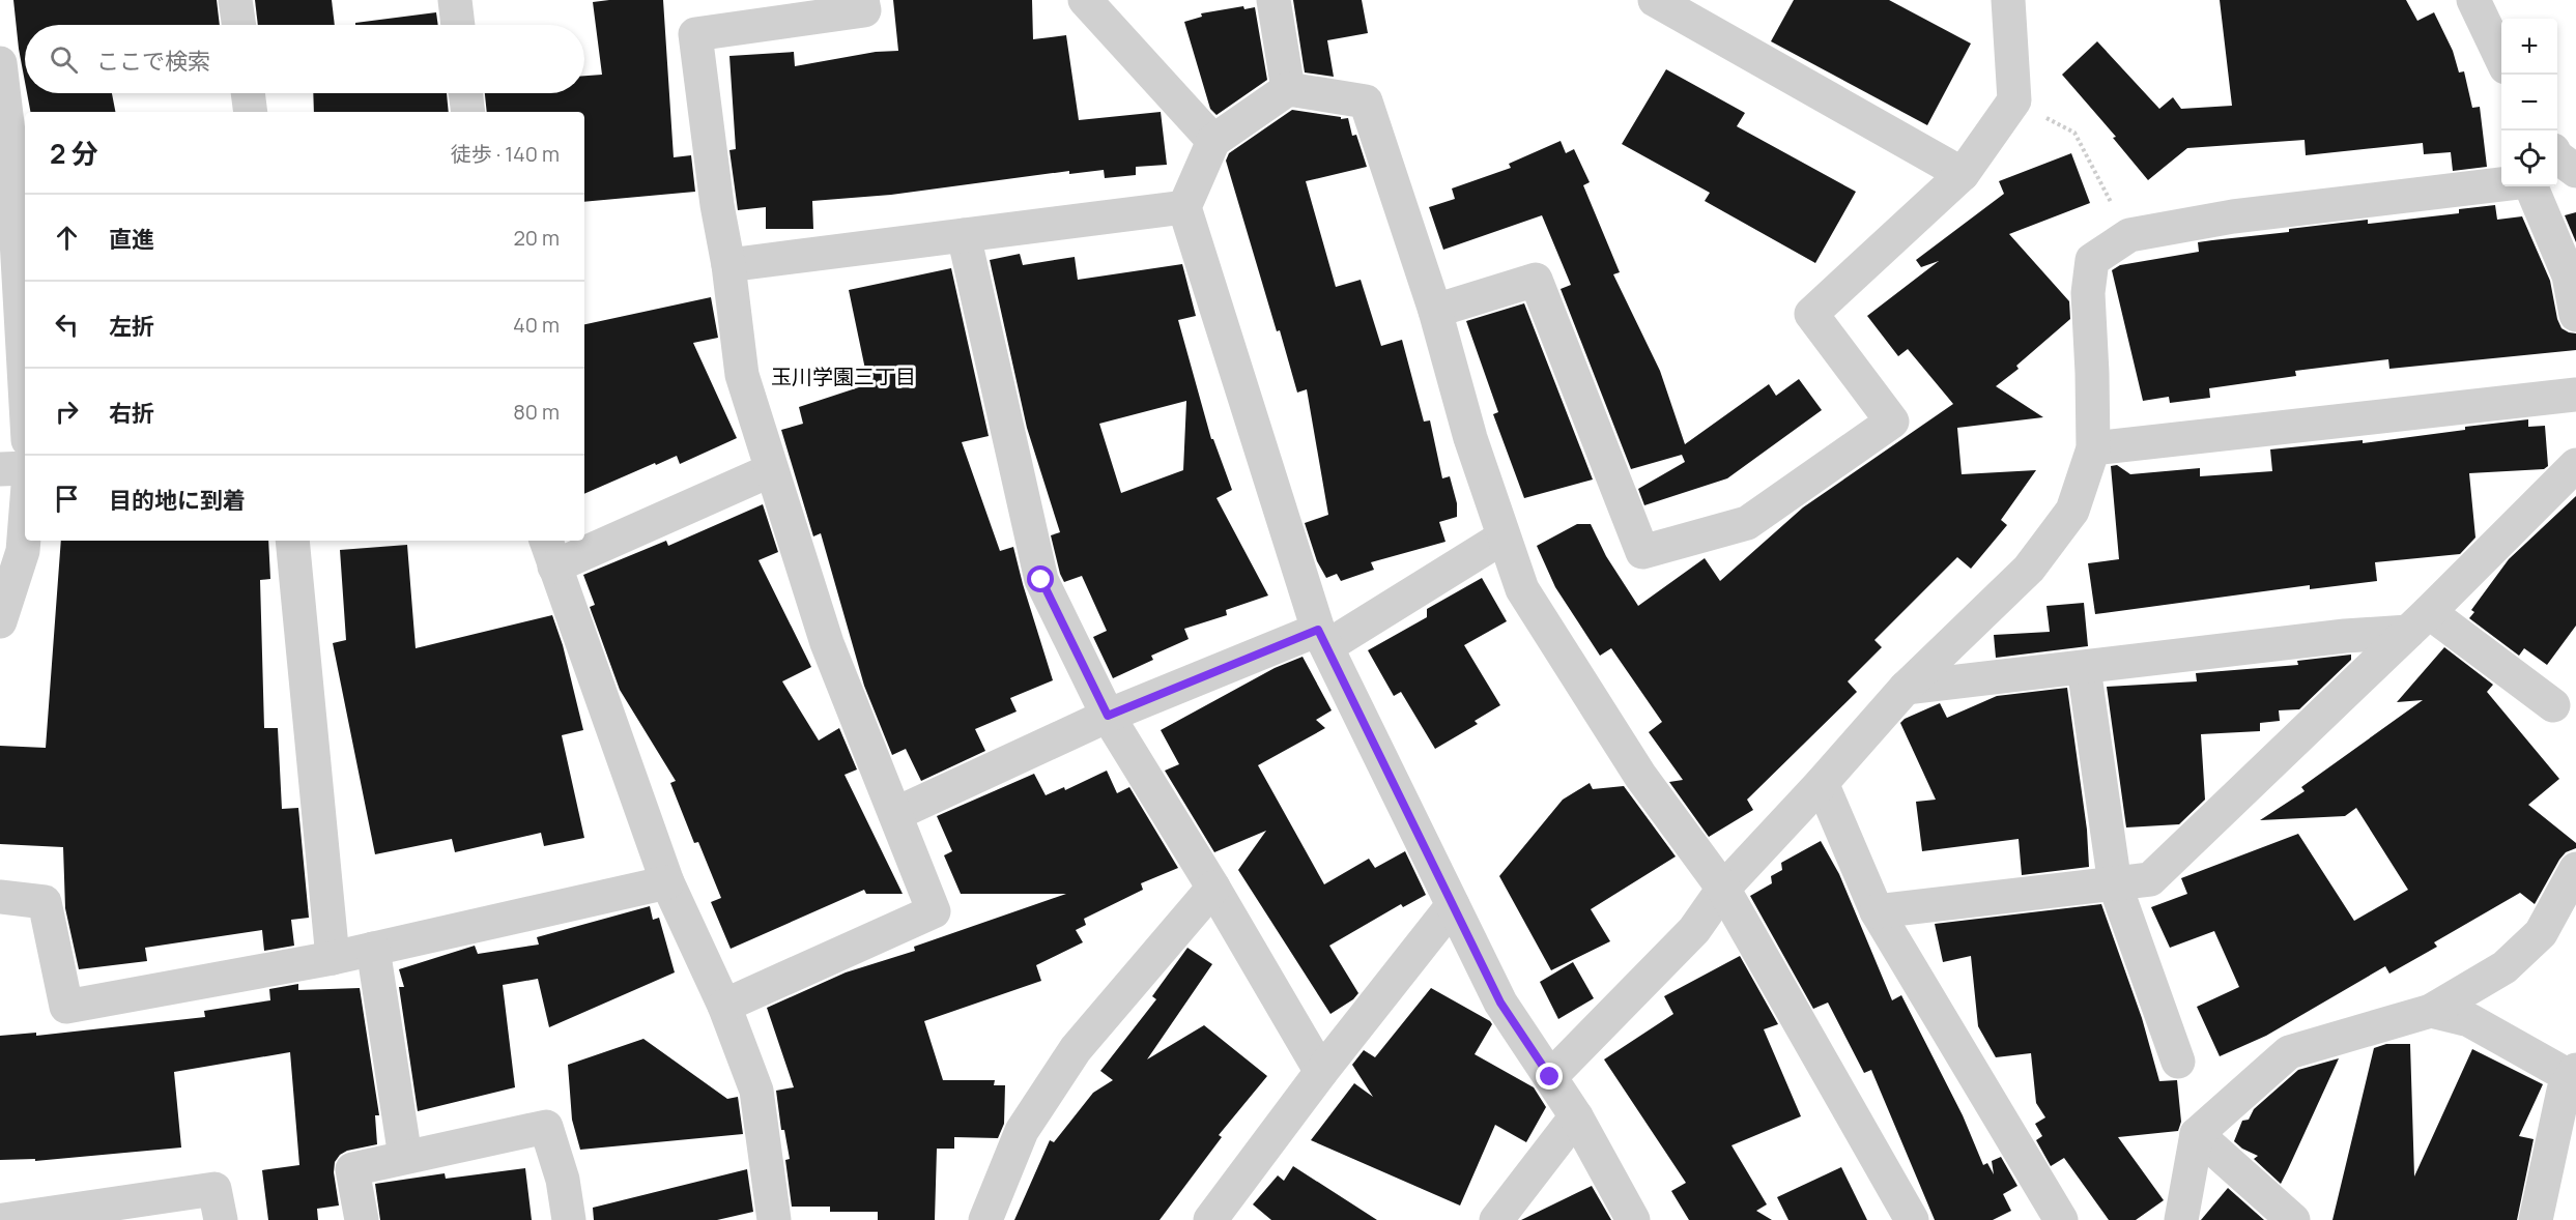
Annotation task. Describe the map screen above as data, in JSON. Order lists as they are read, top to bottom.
{
  "districts": ["玉川学園三丁目"],
  "page": {
    "map_buttons": ["+", "−"],
    "search": "ここで検索",
    "heading": ["2 分", "徒歩 · 140 m"],
    "list": [
      ["直進", "20 m"],
      ["左折", "40 m"],
      ["右折", "80 m"],
      "目的地に到着"
    ]
  }
}
